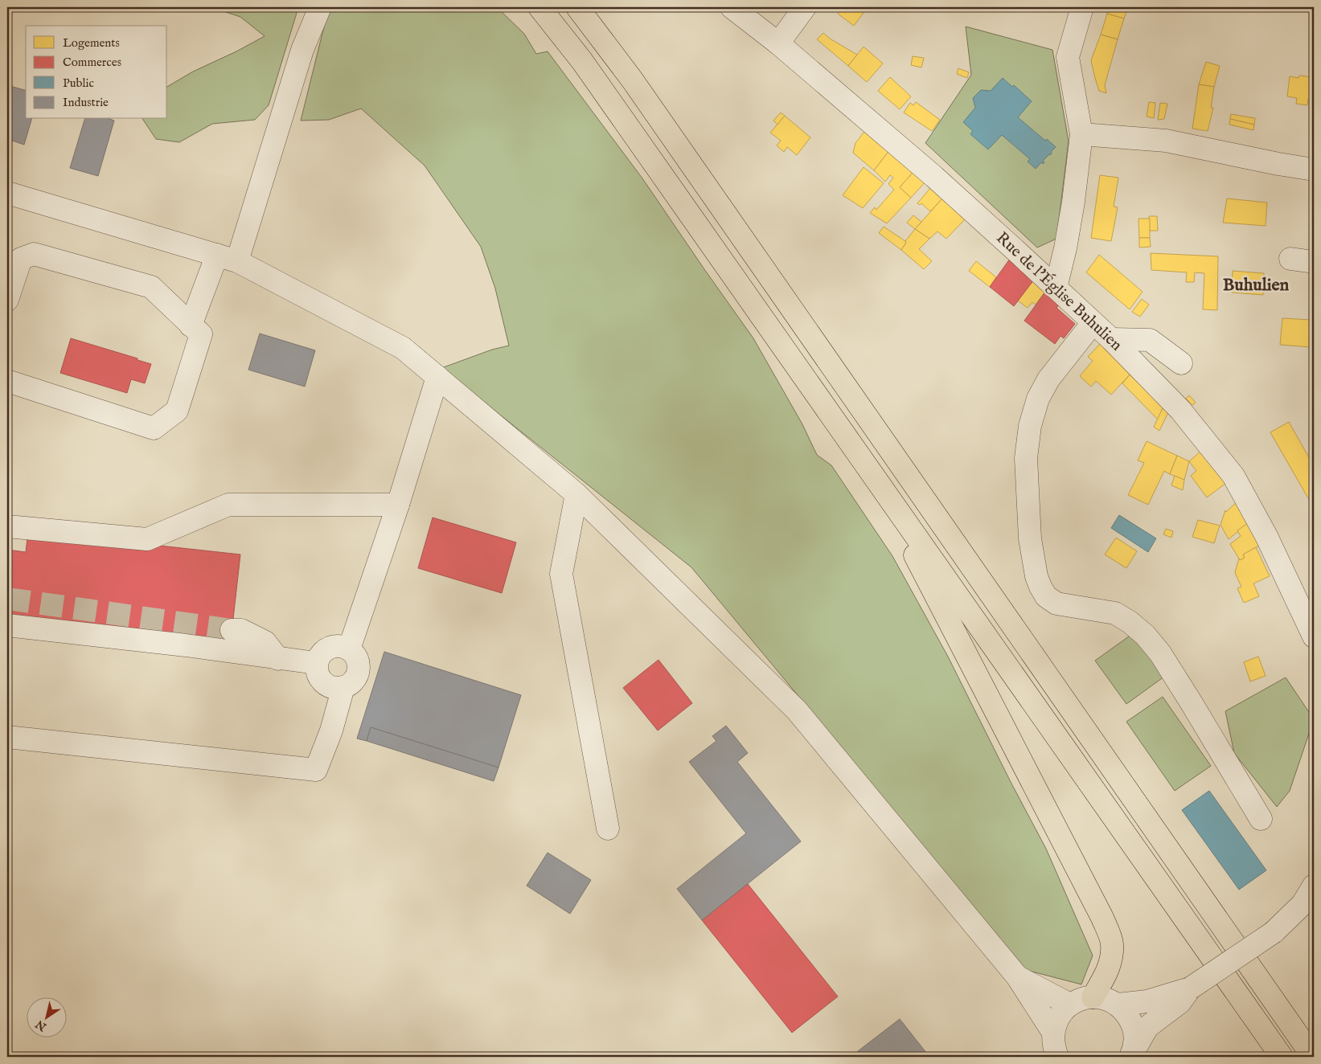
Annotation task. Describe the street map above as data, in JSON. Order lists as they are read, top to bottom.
{
  "streets": {
    "street": ["Rue de l'Église Buhulien"]
  },
  "districts": ["Buhulien"],
  "legend": [
    "Logements",
    "Commerces",
    "Public",
    "Industrie"
  ],
  "north": "bottom left"
}
